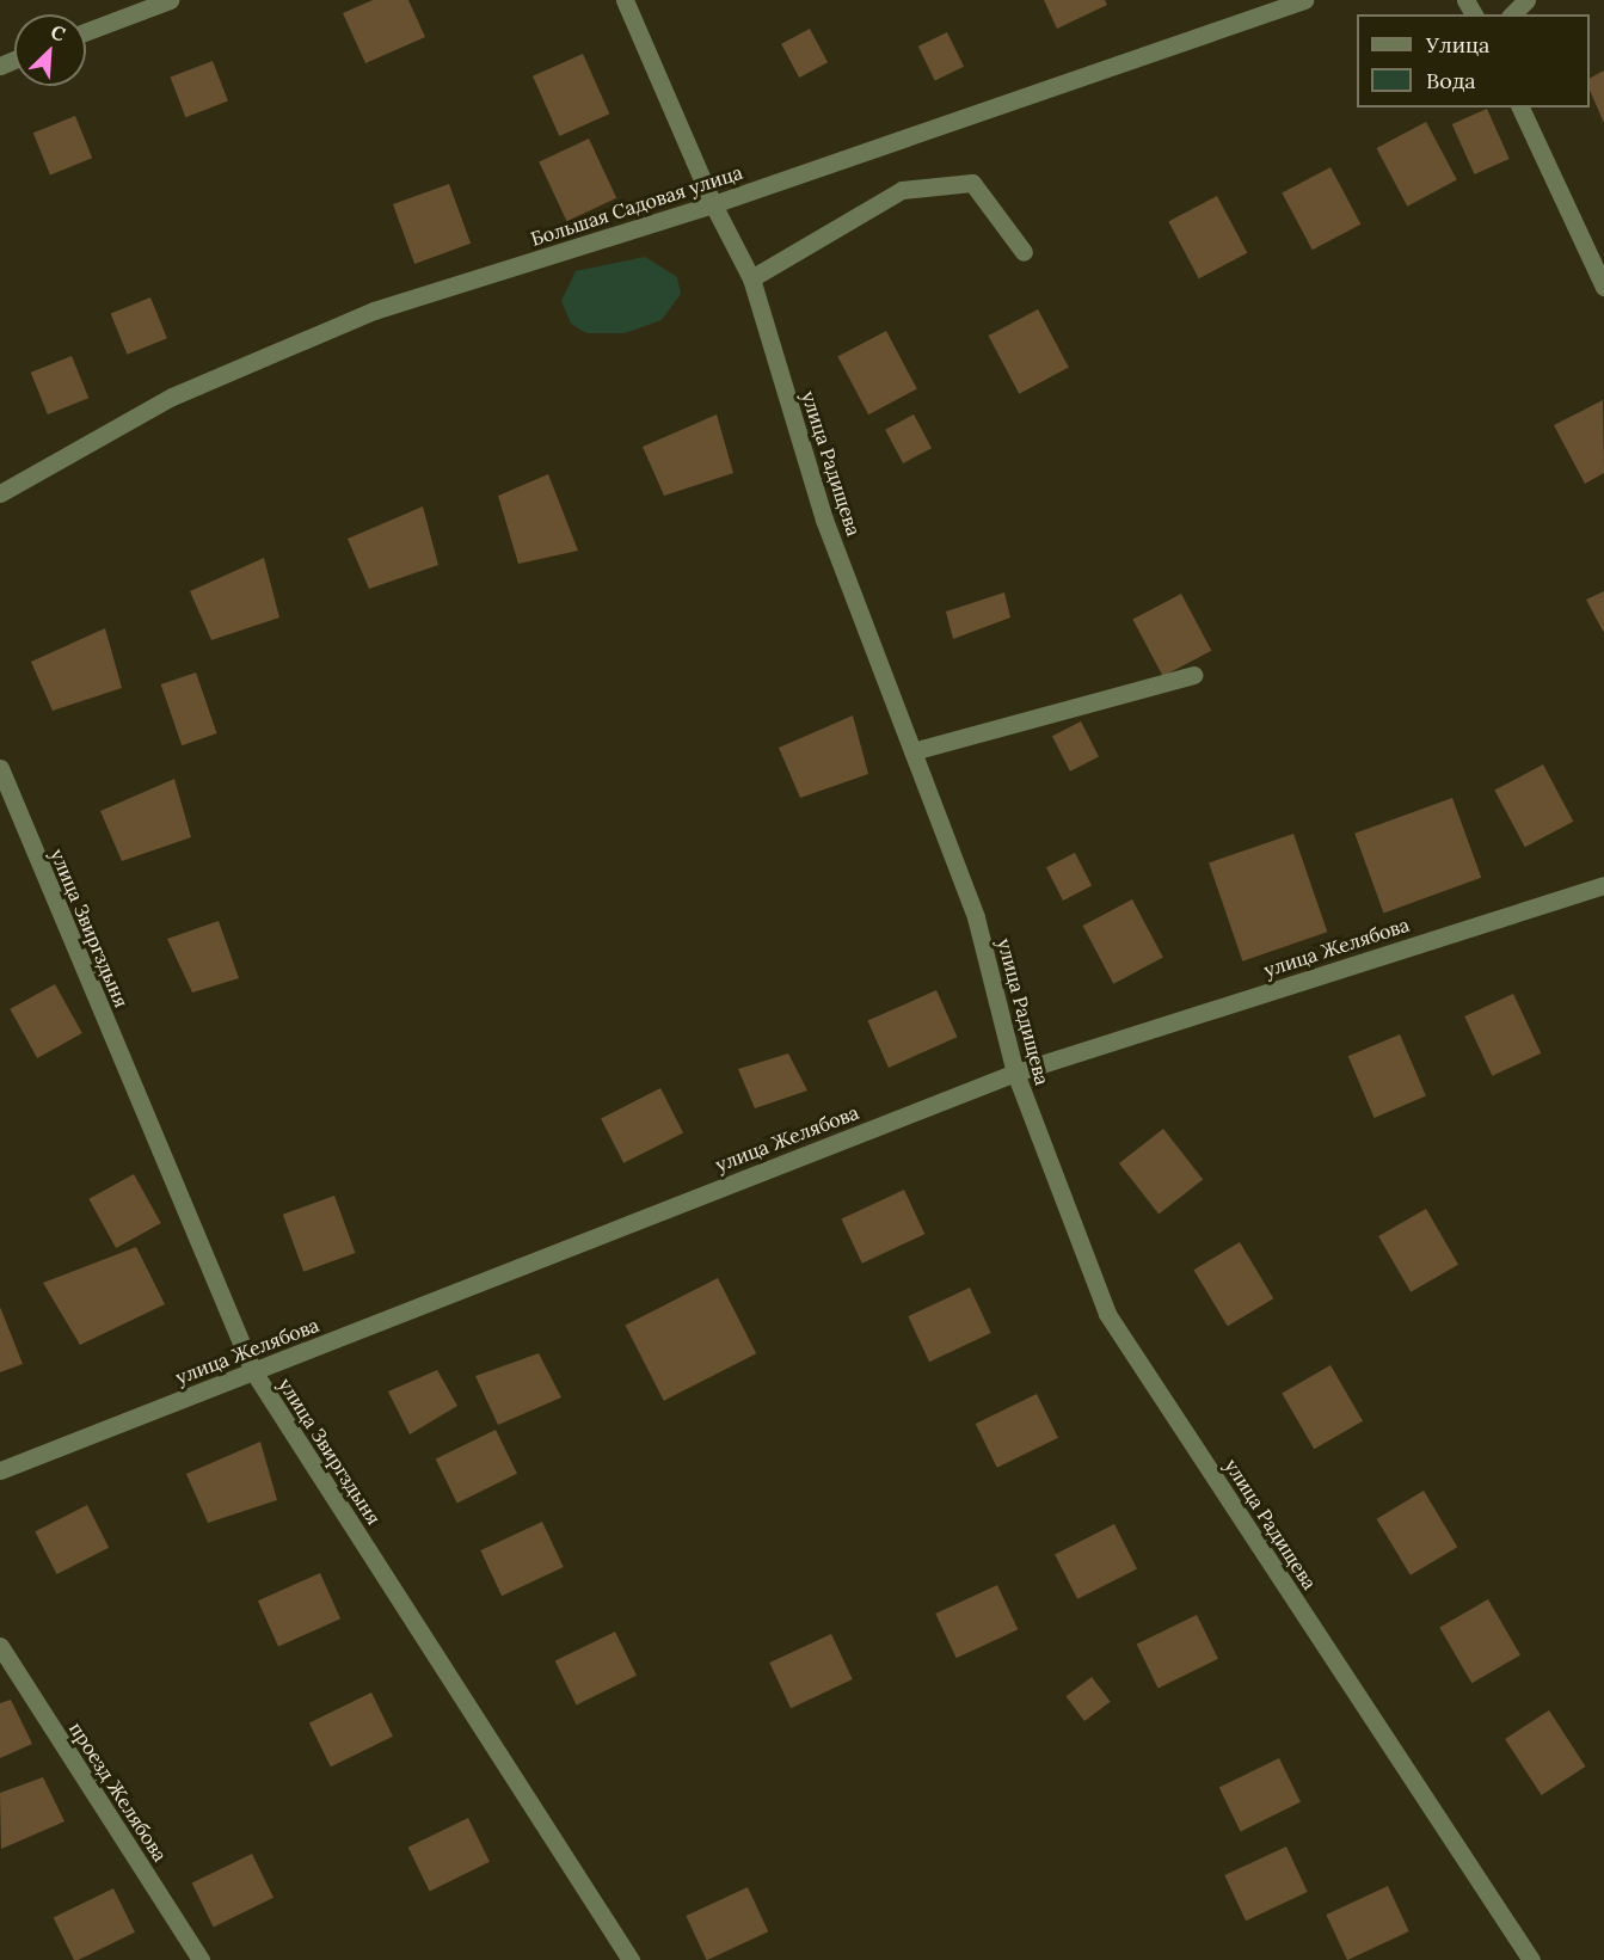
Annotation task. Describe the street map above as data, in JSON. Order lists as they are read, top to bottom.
{
  "streets": {
    "street": [
      "Большая Садовая улица",
      "улица Радищева",
      "улица Звиргздыня",
      "улица Желябова",
      "проезд Желябова"
    ]
  },
  "crossings": [
    ["Большая Садовая улица", "улица Радищева"],
    ["улица Радищева", "улица Желябова"],
    ["улица Звиргздыня", "улица Желябова"]
  ],
  "legend": ["Улица", "Вода"],
  "north": "top right"
}
